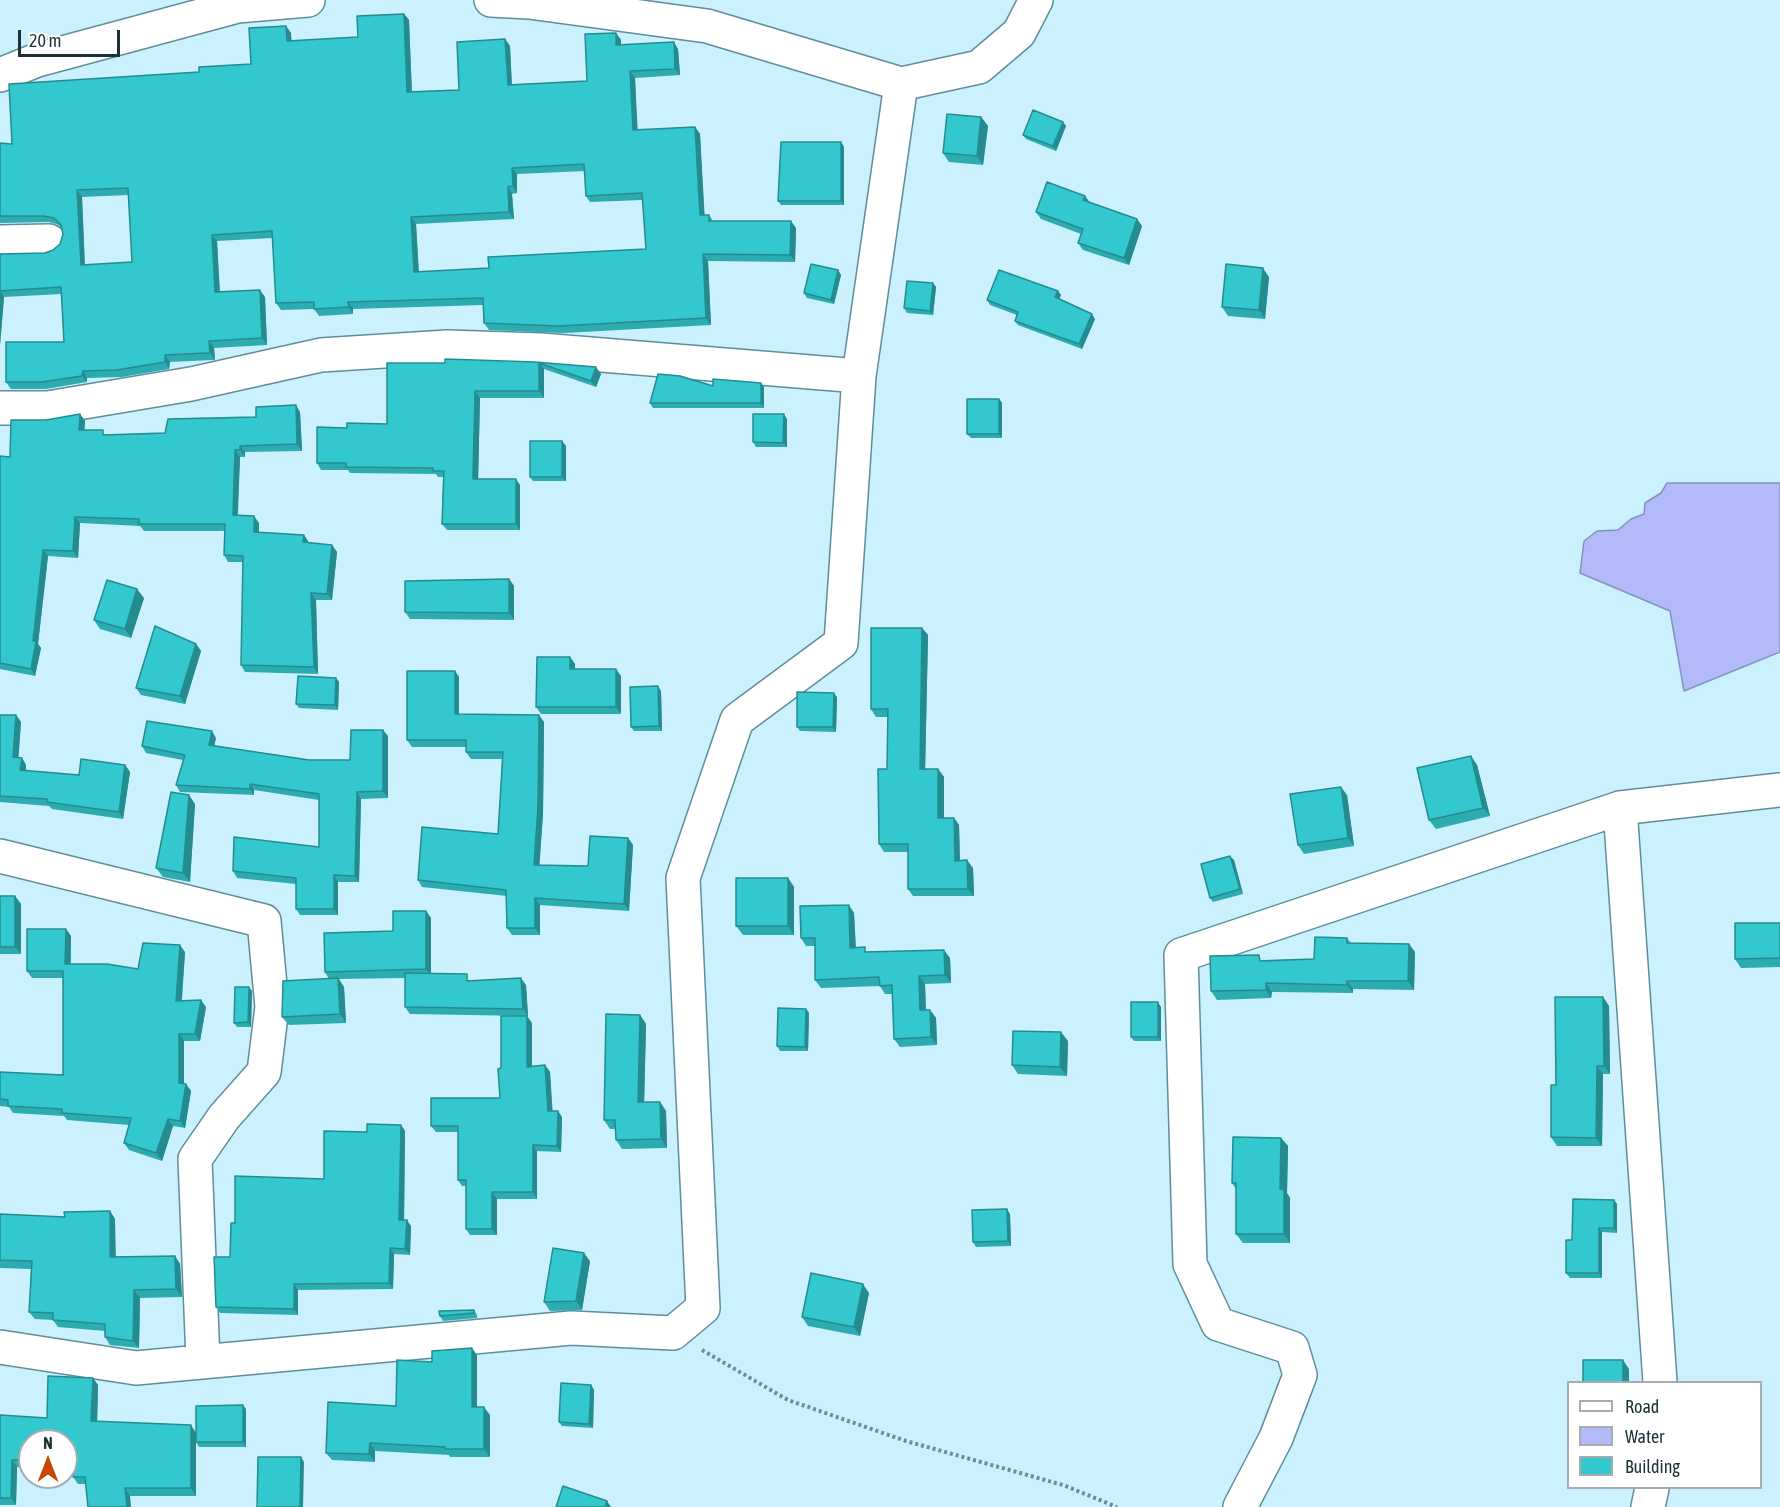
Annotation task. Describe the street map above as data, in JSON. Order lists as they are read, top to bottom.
{
  "legend": ["Road", "Water", "Building"],
  "scale_bar": "20 m",
  "north": "top"
}
